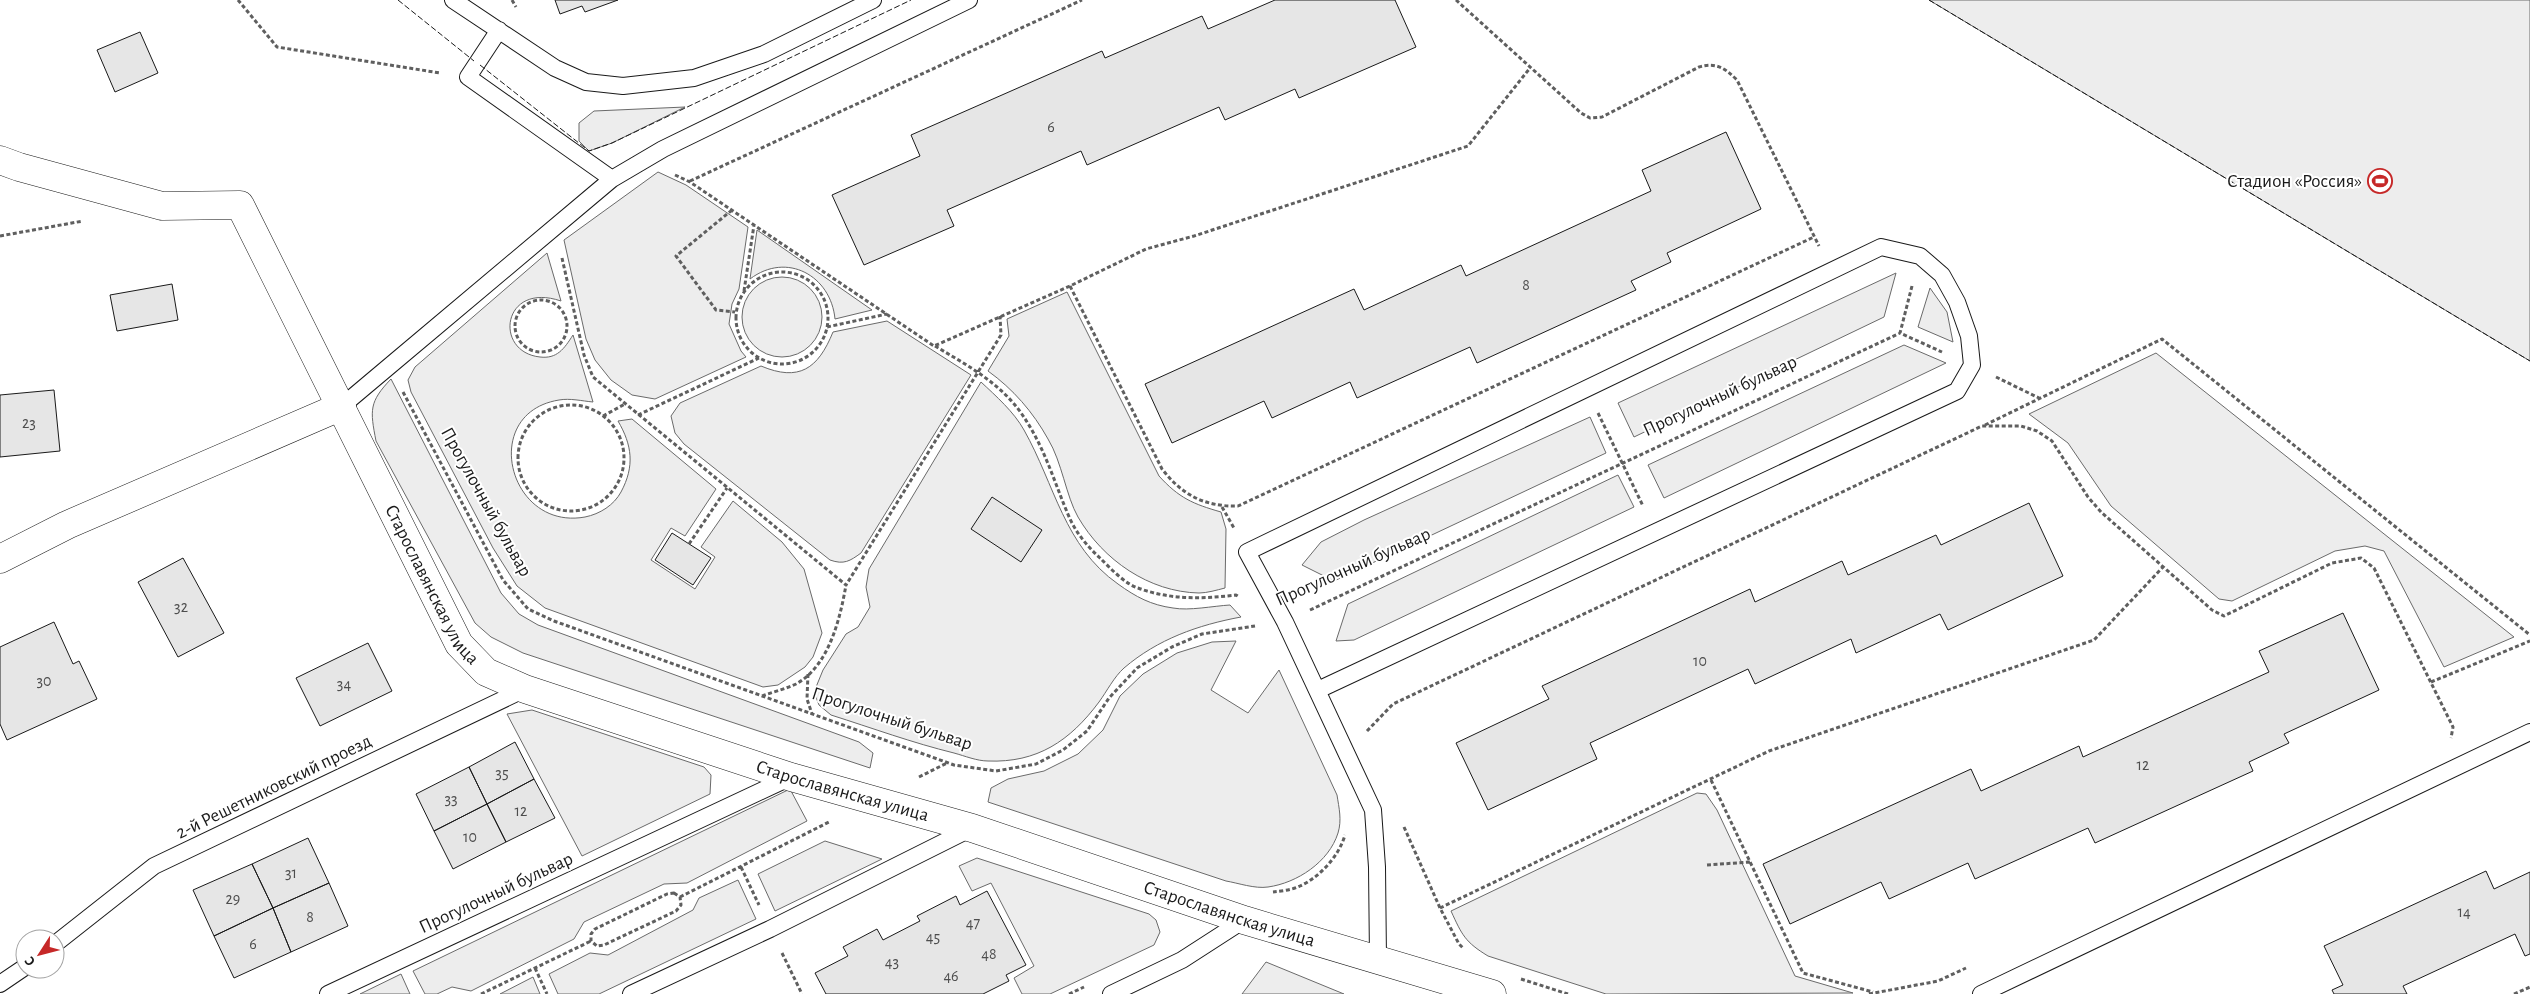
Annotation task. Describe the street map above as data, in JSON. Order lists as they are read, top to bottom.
{
  "streets": {
    "street": ["Старославянская улица"],
    "lane": ["Прогулочный бульвар", "2-й Решетниковский проезд"]
  },
  "crossings": [
    ["Прогулочный бульвар", "Старославянская улица"],
    ["Старославянская улица", "2-й Решетниковский проезд"]
  ],
  "places": {
    "sports": ["Стадион «Россия»"]
  },
  "house_numbers": [
    "6",
    "8",
    "23",
    "32",
    "10",
    "30",
    "34",
    "12",
    "35",
    "33",
    "12",
    "10",
    "31",
    "29",
    "14",
    "8",
    "47",
    "45",
    "6",
    "48",
    "43",
    "46"
  ],
  "north": "bottom left"
}
